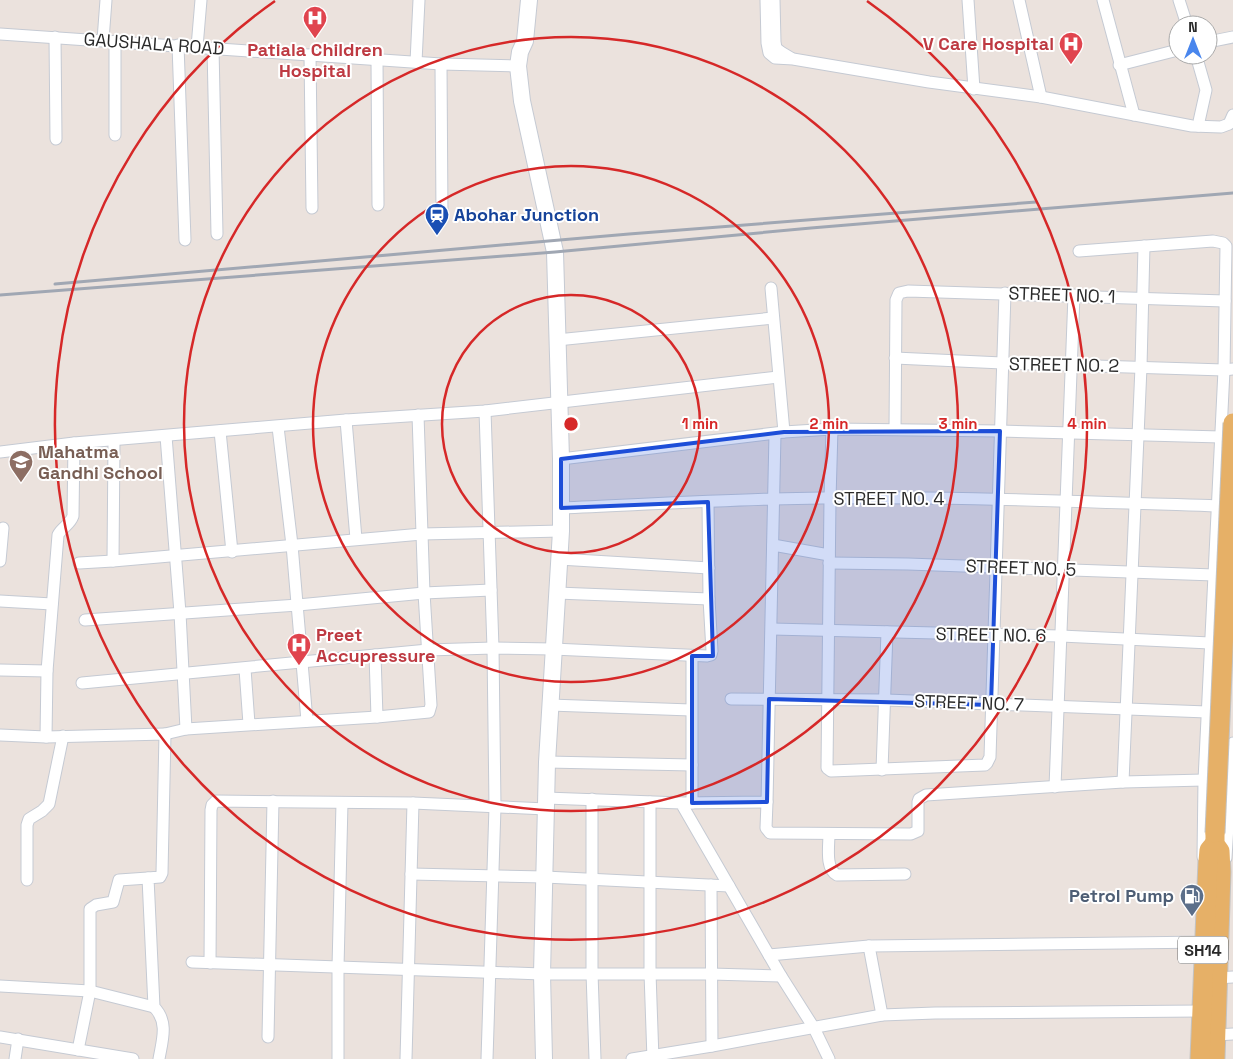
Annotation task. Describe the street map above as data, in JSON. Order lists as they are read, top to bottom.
{
  "streets": {
    "main road": ["SH14"],
    "street": [
      "GAUSHALA ROAD",
      "STREET NO. 1",
      "STREET NO. 2",
      "STREET NO. 4",
      "STREET NO. 5",
      "STREET NO. 6",
      "STREET NO. 7"
    ]
  },
  "crossings": [
    ["STREET NO. 1", "STREET NO. 2"]
  ],
  "places": {
    "hospital": ["Patiala Children Hospital", "V Care Hospital", "Preet Accupressure"],
    "station": ["Abohar Junction"],
    "school or university": ["Mahatma Gandhi School"],
    "fuel station": ["Petrol Pump"]
  },
  "north": "top",
  "rings": [
    "1 min",
    "2 min",
    "3 min",
    "4 min"
  ]
}
